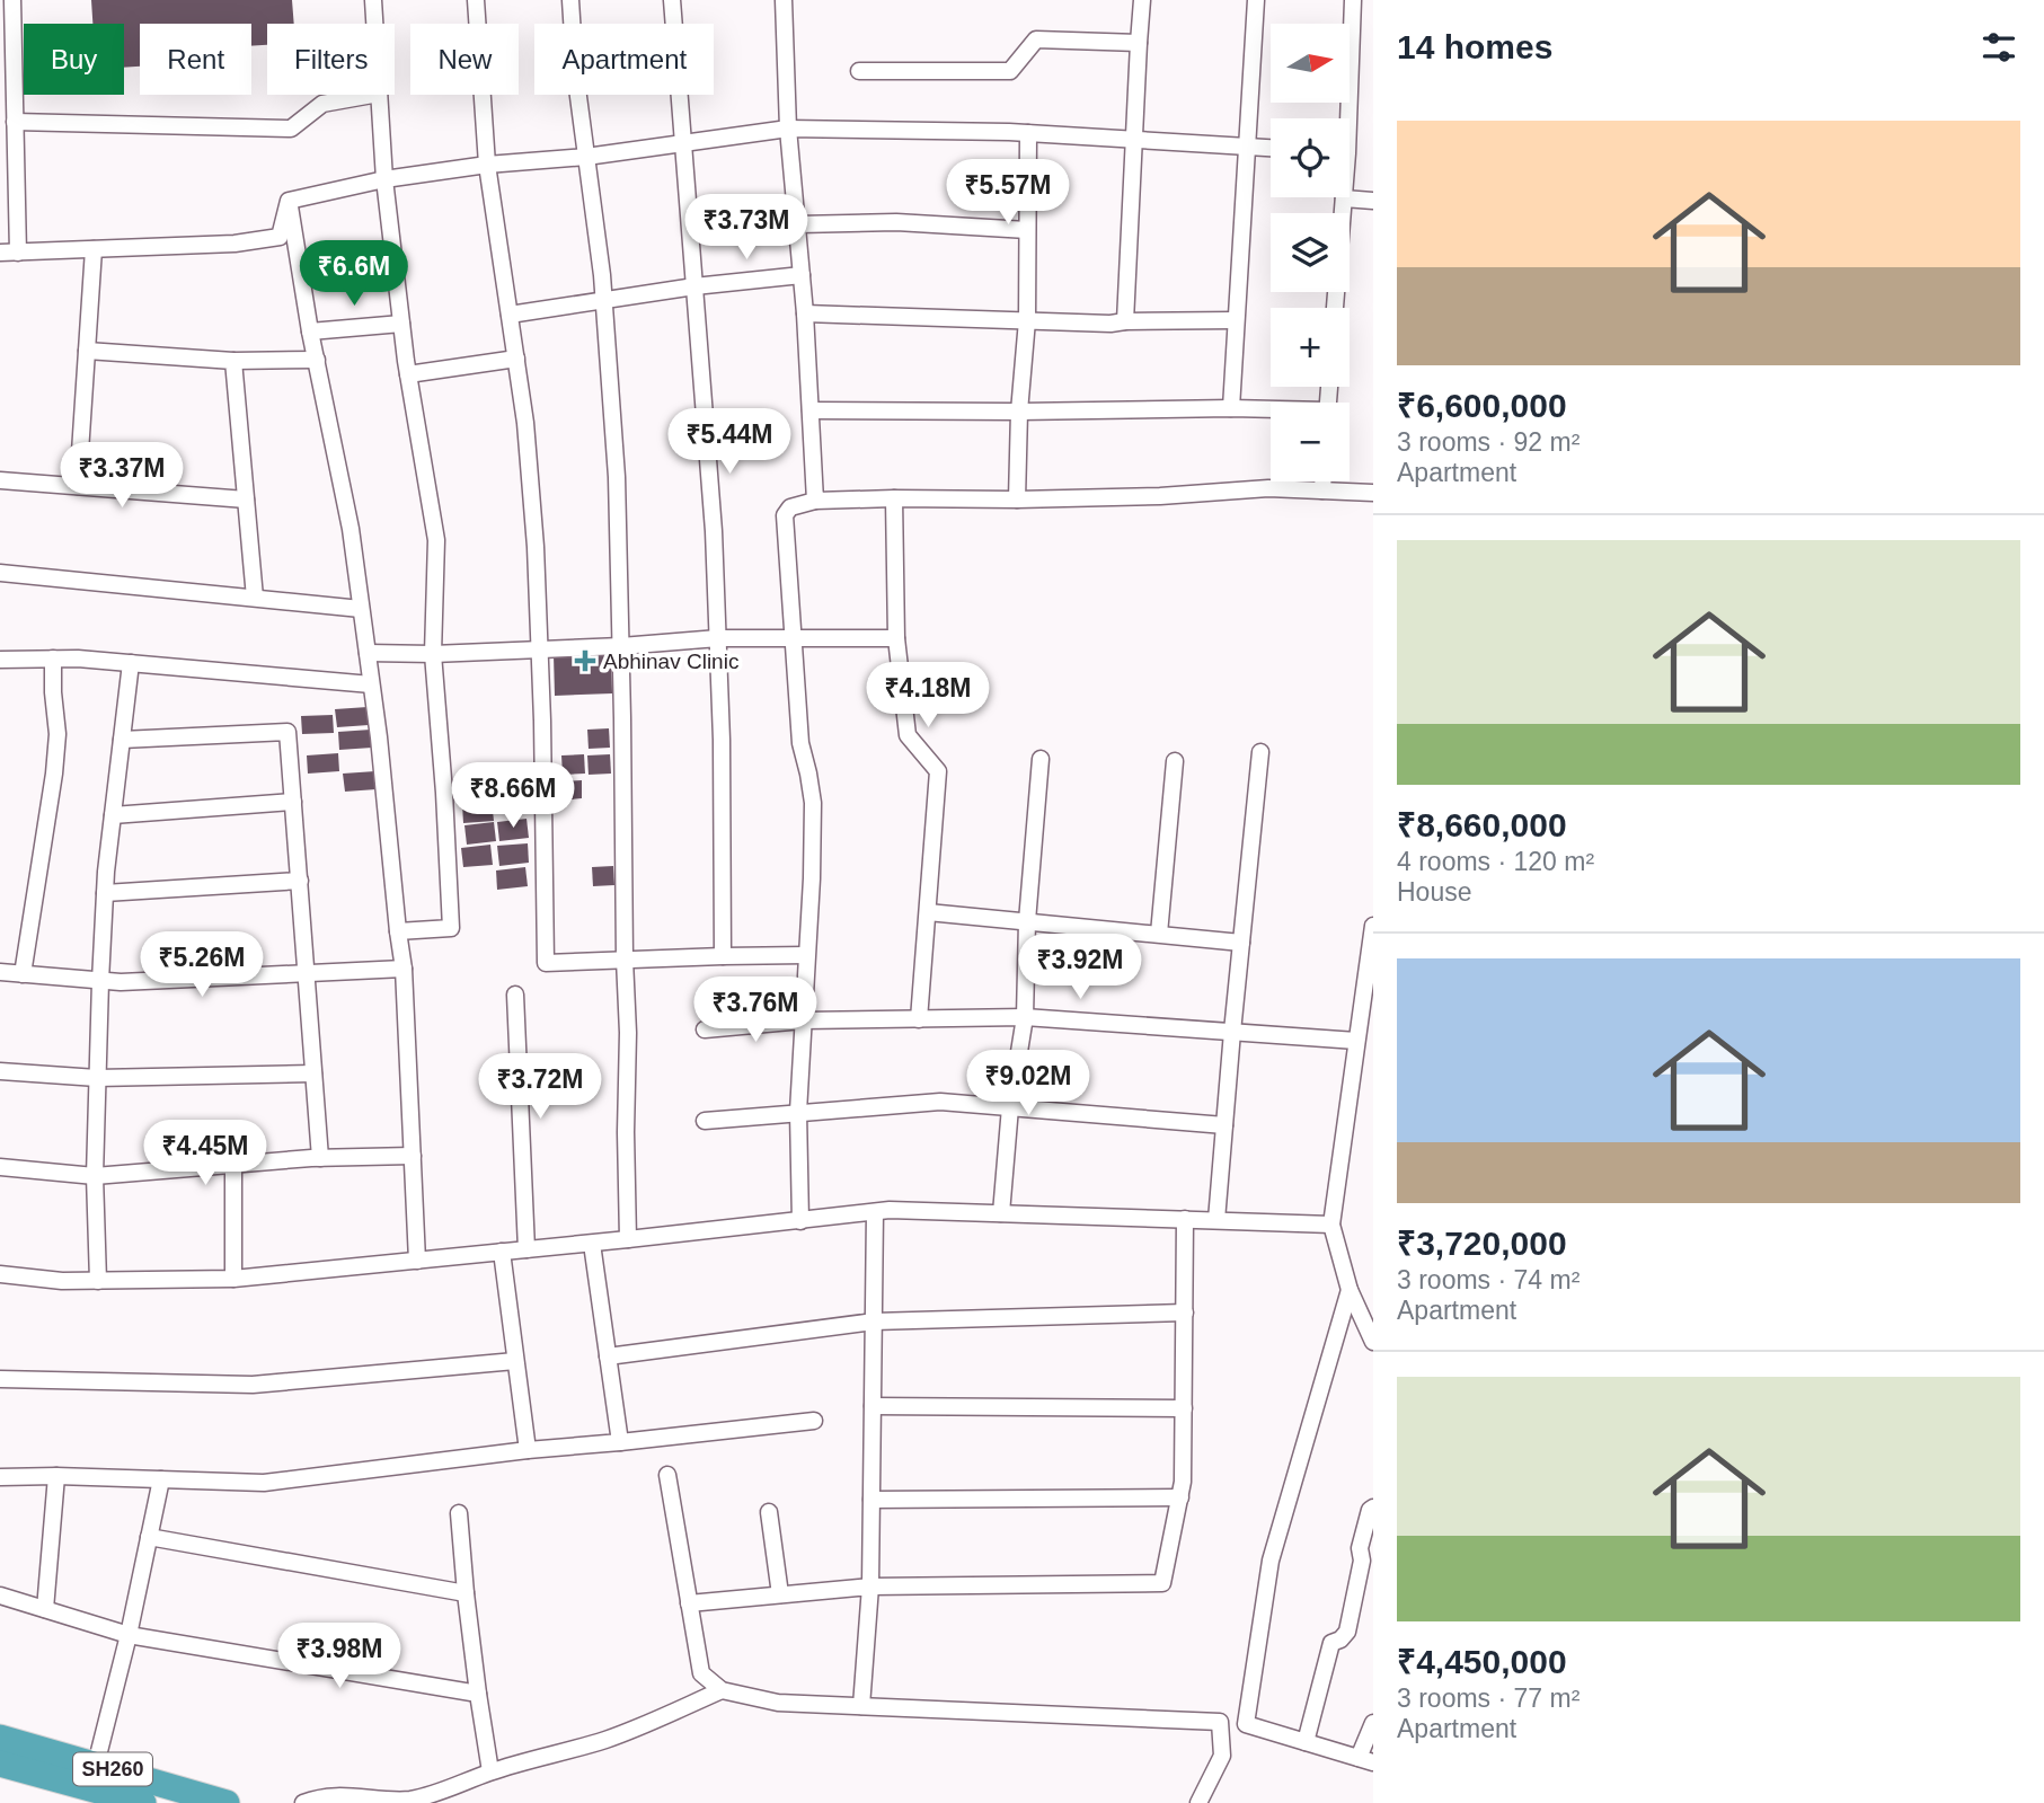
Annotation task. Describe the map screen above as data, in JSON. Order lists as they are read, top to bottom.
{
  "streets": {
    "highway": ["SH260"]
  },
  "places": {
    "health": ["Abhinav Clinic"]
  },
  "north": "right",
  "page": {
    "heading": "14 homes",
    "map_buttons": ["+", "−"],
    "chip": [
      "Buy",
      "Rent",
      "Filters",
      "New",
      "Apartment"
    ],
    "list": [
      {
        "name": "₹6,600,000",
        "note": "3 rooms · 92 m² · Apartment"
      },
      {
        "name": "₹8,660,000",
        "note": "4 rooms · 120 m² · House"
      },
      {
        "name": "₹3,720,000",
        "note": "3 rooms · 74 m² · Apartment"
      },
      {
        "name": "₹4,450,000",
        "note": "3 rooms · 77 m² · Apartment"
      }
    ],
    "price": [
      "₹5.57M",
      "₹3.73M",
      "₹6.6M",
      "₹5.44M",
      "₹3.37M",
      "₹4.18M",
      "₹8.66M",
      "₹5.26M",
      "₹3.92M",
      "₹3.76M",
      "₹9.02M",
      "₹3.72M",
      "₹4.45M",
      "₹3.98M"
    ]
  }
}
